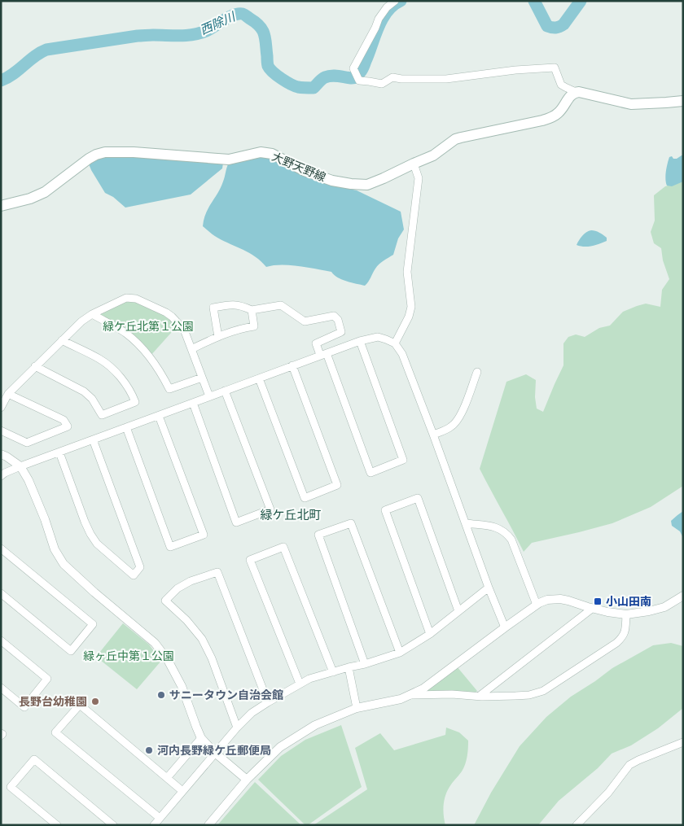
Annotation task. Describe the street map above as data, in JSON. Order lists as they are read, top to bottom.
{
  "streets": {
    "main road": ["大野天野線"]
  },
  "districts": ["緑ケ丘北町"],
  "water": ["西除川"],
  "parks": ["緑ケ丘北第１公園", "緑ヶ丘中第１公園"],
  "places": {
    "transit": ["小山田南"],
    "other": ["サニータウン自治会館", "長野台幼稚園", "河内長野緑ケ丘郵便局"]
  }
}
